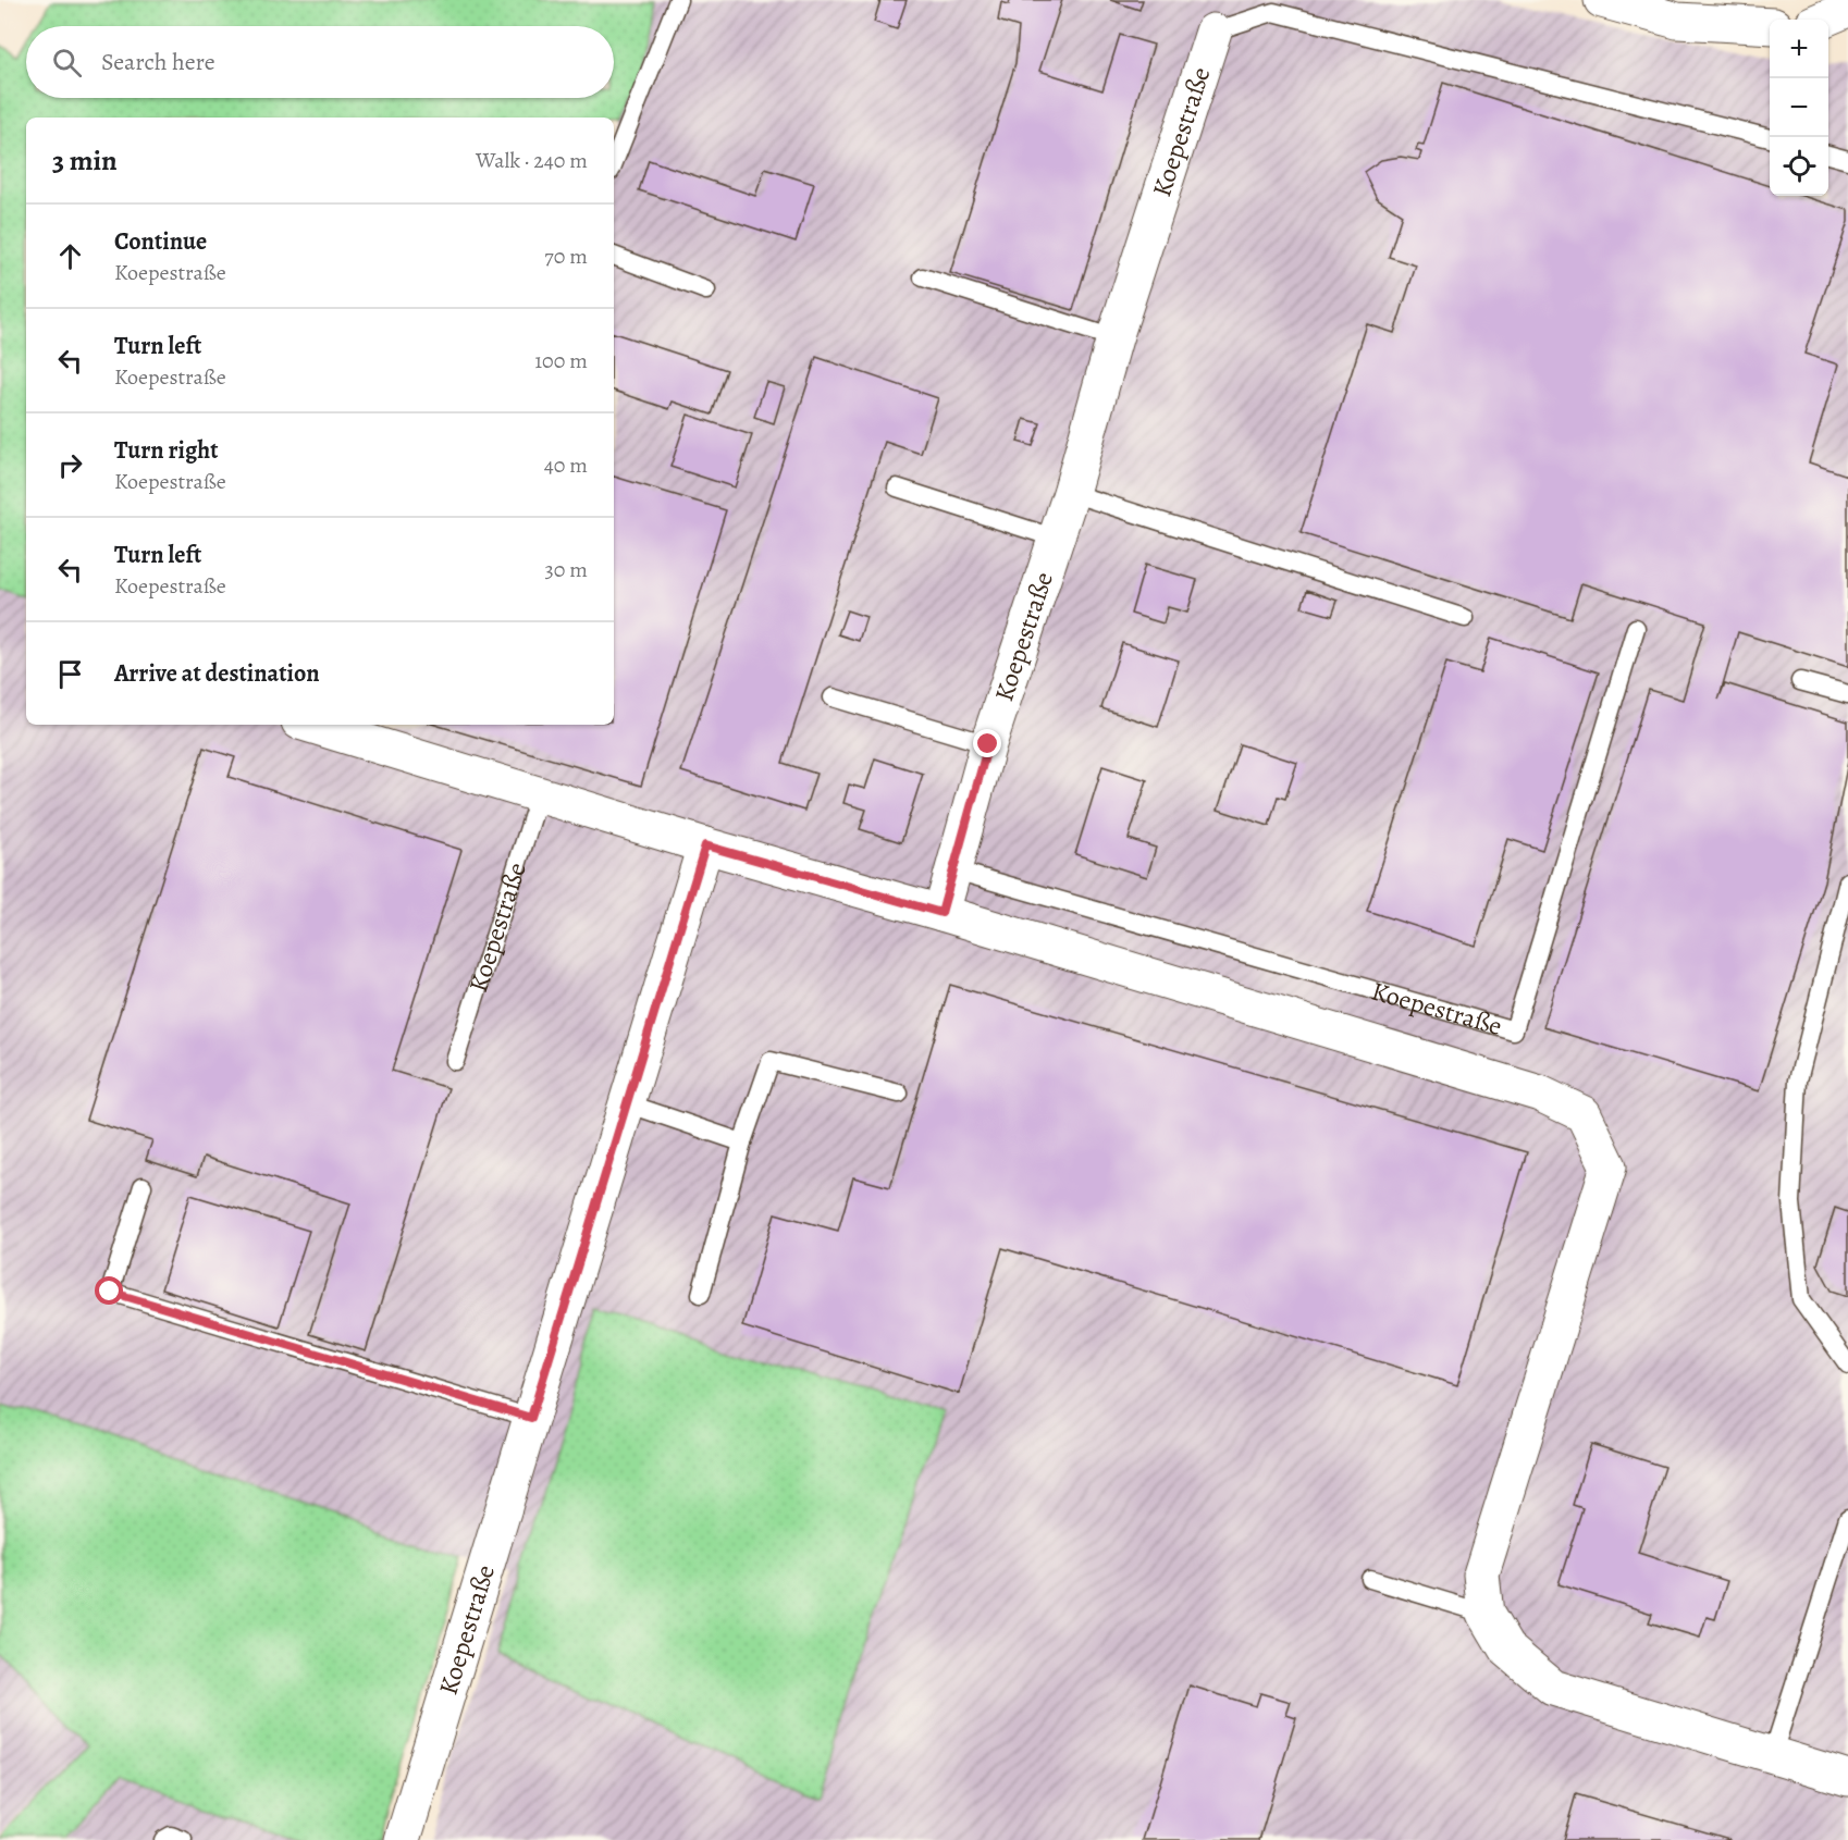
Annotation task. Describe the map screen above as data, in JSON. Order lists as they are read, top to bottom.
{
  "streets": {
    "street": ["Koepestraße"]
  },
  "page": {
    "map_buttons": ["+", "−"],
    "search": "Search here",
    "heading": ["3 min", "Walk · 240 m"],
    "list": [
      ["Continue", "Koepestraße", "70 m"],
      ["Turn left", "Koepestraße", "100 m"],
      ["Turn right", "Koepestraße", "40 m"],
      ["Turn left", "Koepestraße", "30 m"],
      "Arrive at destination"
    ]
  }
}
